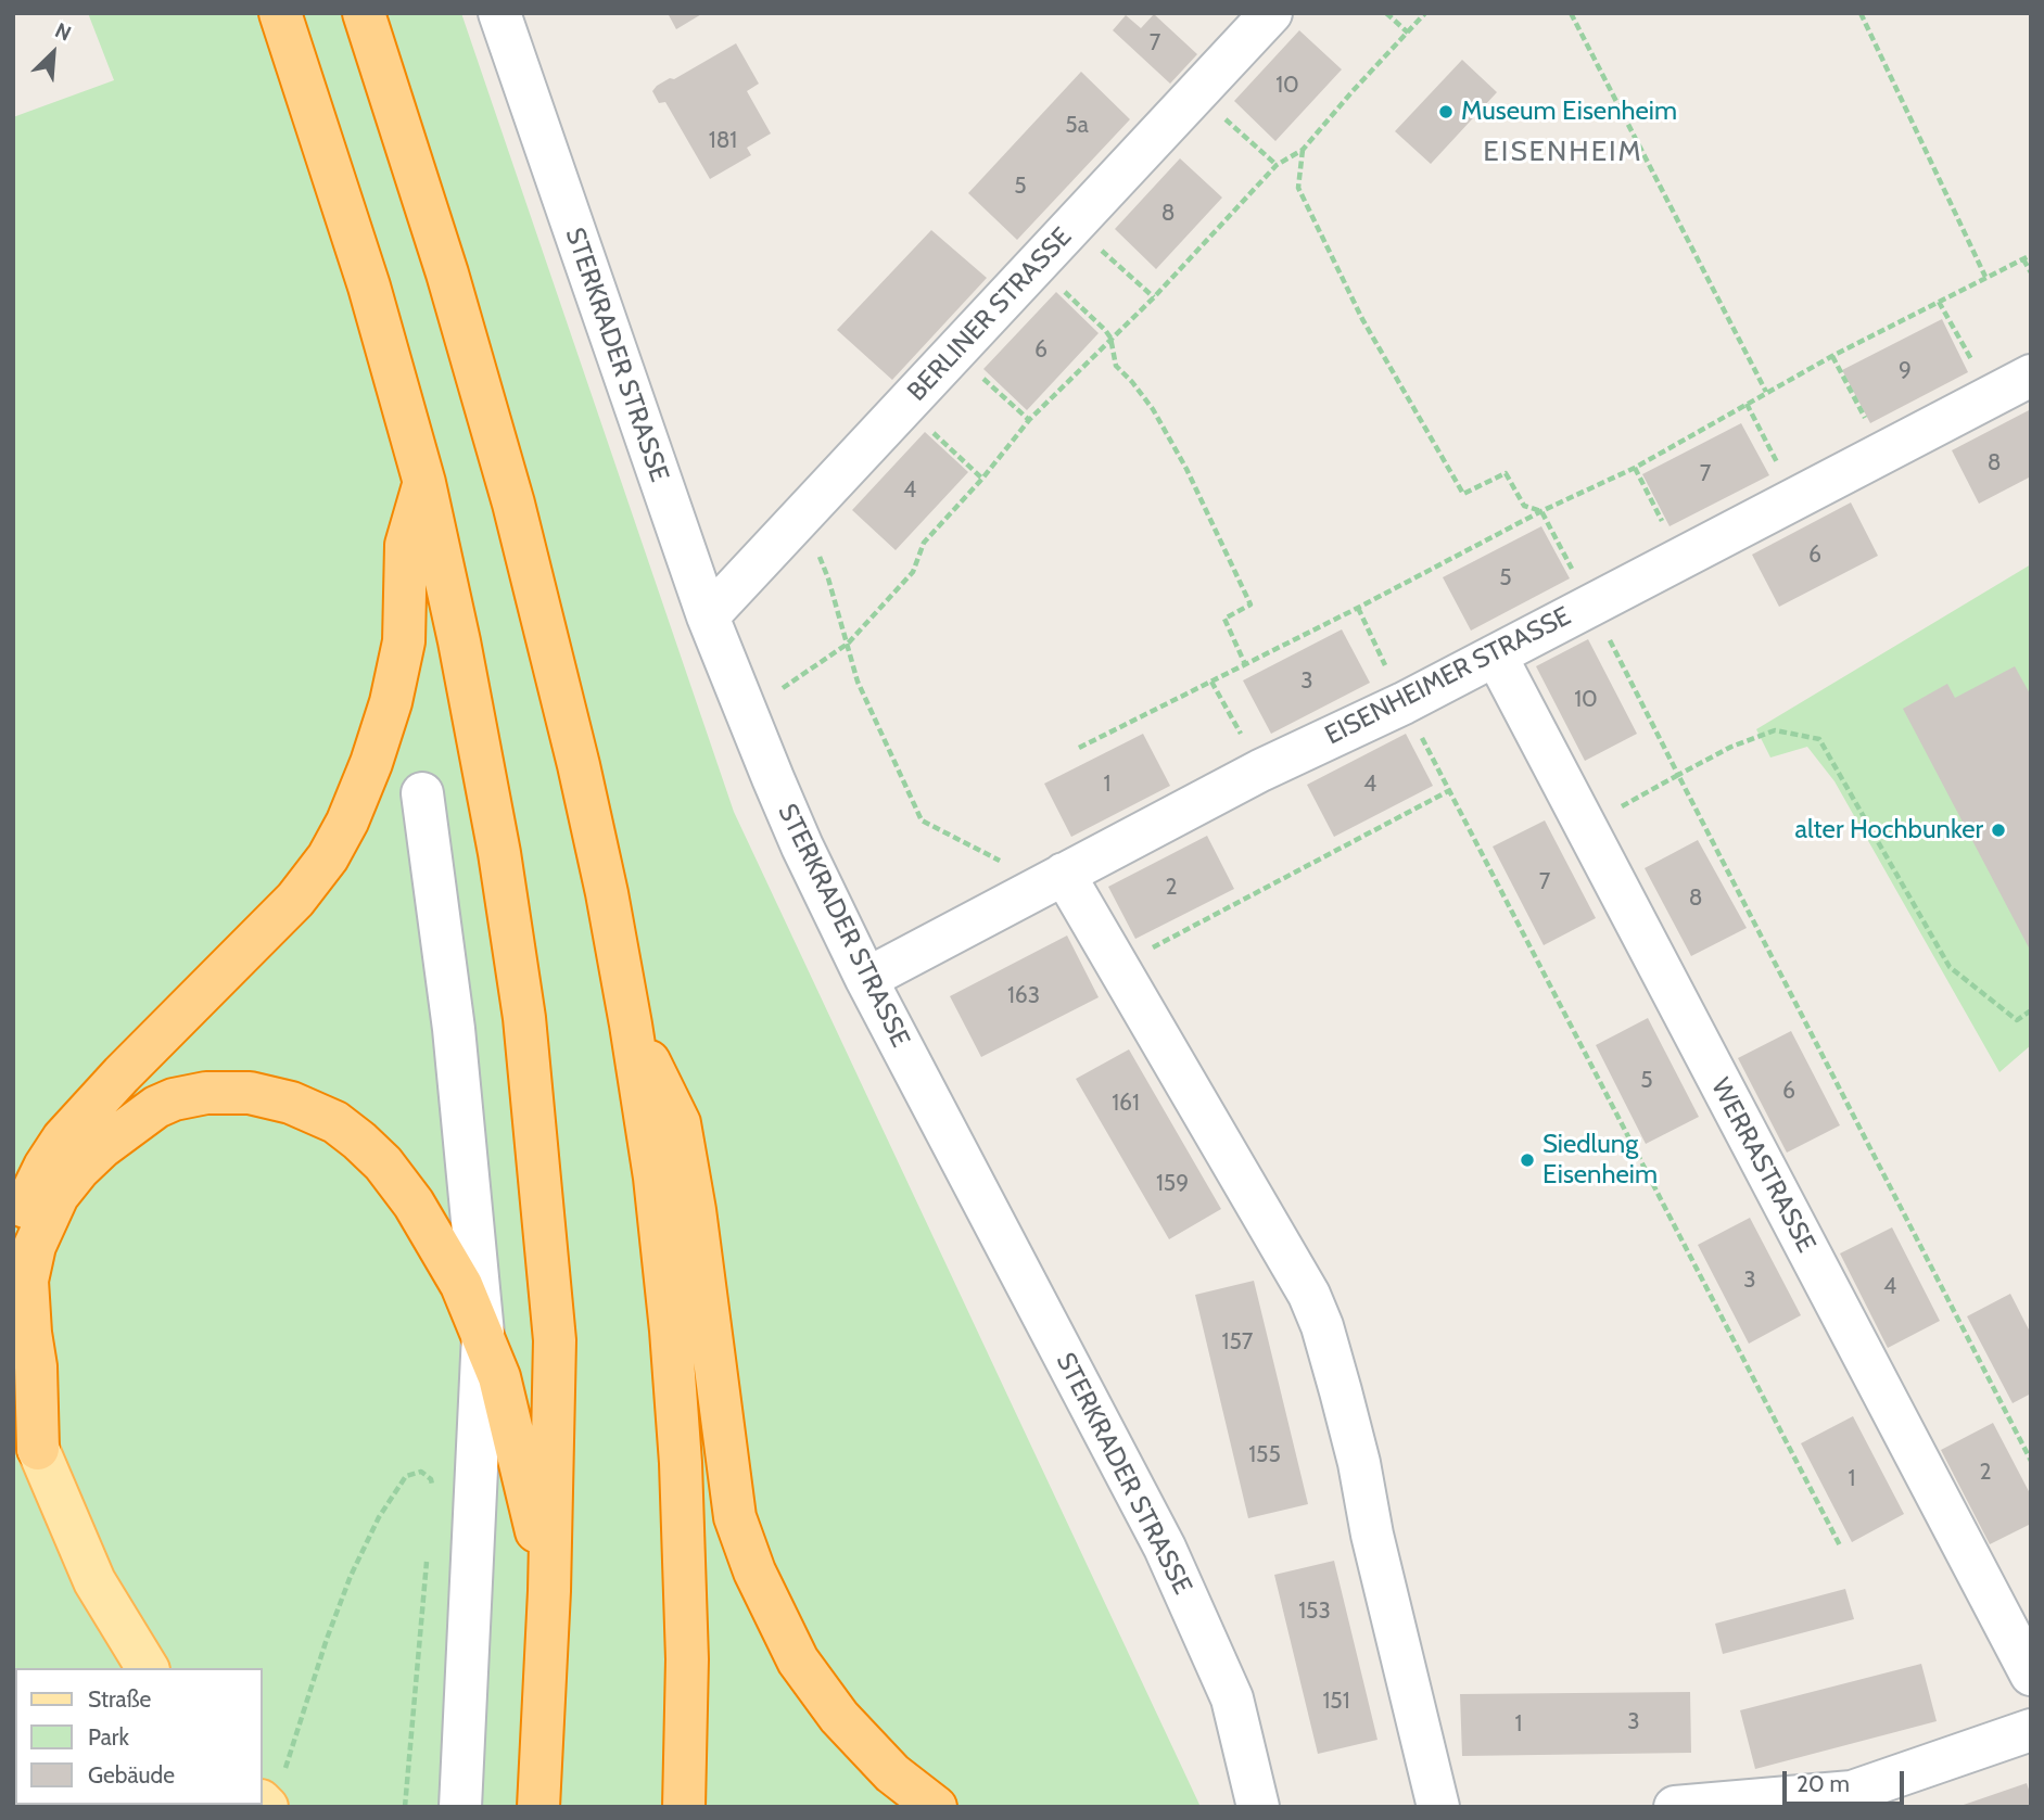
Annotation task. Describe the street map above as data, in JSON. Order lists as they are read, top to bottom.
{
  "streets": {
    "street": [
      "BERLINER STRASSE",
      "STERKRADER STRASSE",
      "EISENHEIMER STRASSE",
      "WERRASTRASSE"
    ]
  },
  "crossings": [
    ["BERLINER STRASSE", "STERKRADER STRASSE"],
    ["STERKRADER STRASSE", "EISENHEIMER STRASSE"],
    ["EISENHEIMER STRASSE", "WERRASTRASSE"]
  ],
  "districts": ["EISENHEIM"],
  "places": ["Museum Eisenheim", "alter Hochbunker", "Siedlung Eisenheim"],
  "house_numbers": [
    "7",
    "10",
    "5a",
    "181",
    "5",
    "8",
    "6",
    "9",
    "8",
    "7",
    "4",
    "6",
    "5",
    "3",
    "10",
    "1",
    "4",
    "7",
    "2",
    "8",
    "163",
    "5",
    "6",
    "161",
    "159",
    "3",
    "4",
    "157",
    "155",
    "2",
    "1",
    "153",
    "151",
    "3",
    "1"
  ],
  "legend": ["Straße", "Park", "Gebäude"],
  "scale_bar": "20 m",
  "north": "top right"
}
